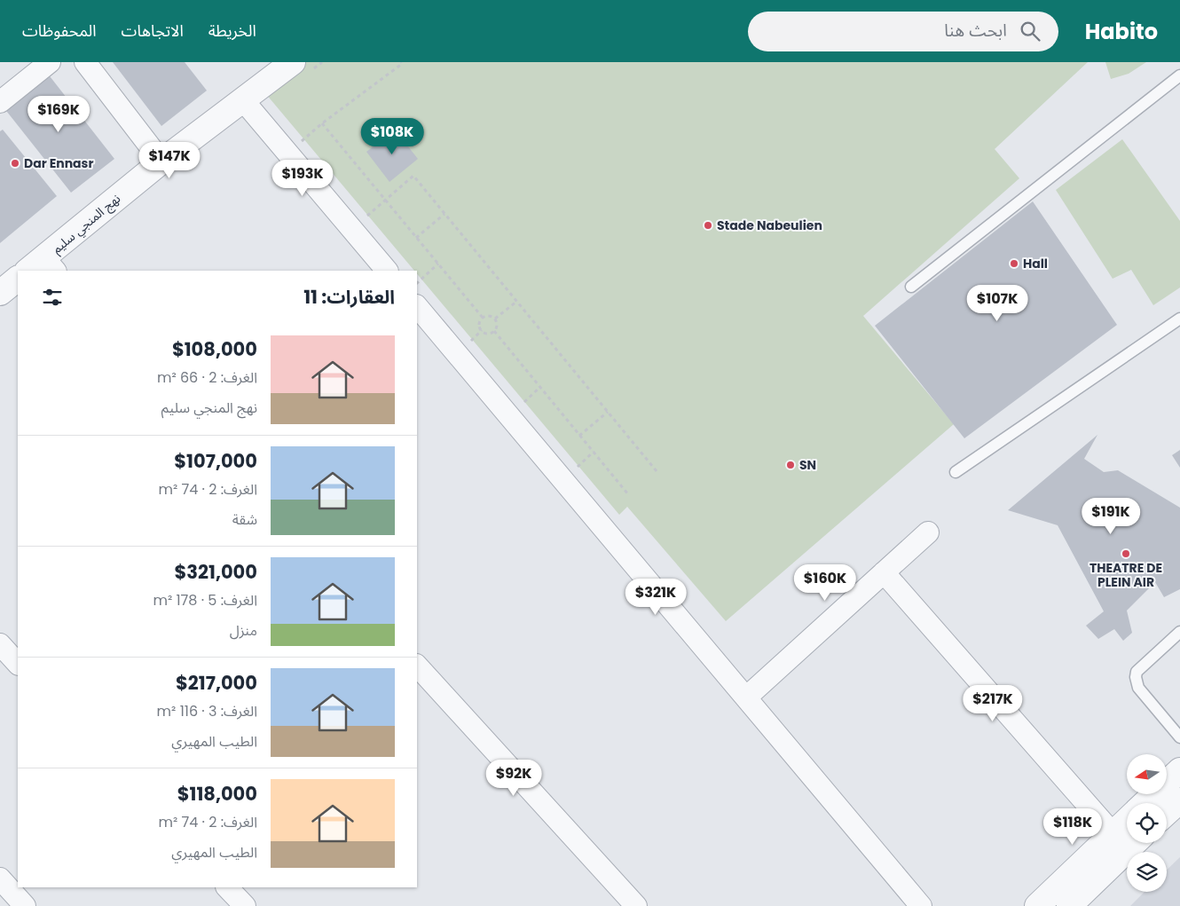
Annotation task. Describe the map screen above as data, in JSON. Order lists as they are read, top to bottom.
{
  "streets": {
    "street": ["نهج المنجي سليم"]
  },
  "places": [
    "Dar Ennasr",
    "Stade Nabeulien",
    "Hall",
    "SN",
    "THEATRE DE PLEIN AIR"
  ],
  "north": "left",
  "page": {
    "header": "Habito",
    "search": "ابحث هنا",
    "nav": ["الخريطة", "الاتجاهات", "المحفوظات"],
    "price": [
      "$169K",
      "$108K",
      "$147K",
      "$193K",
      "$107K",
      "$191K",
      "$160K",
      "$321K",
      "$217K",
      "$92K",
      "$118K"
    ],
    "heading": "العقارات: 11",
    "list": [
      {
        "name": "$108,000",
        "note": "الغرف: 2 · 66 m² · نهج المنجي سليم"
      },
      {
        "name": "$107,000",
        "note": "الغرف: 2 · 74 m² · شقة"
      },
      {
        "name": "$321,000",
        "note": "الغرف: 5 · 178 m² · منزل"
      },
      {
        "name": "$217,000",
        "note": "الغرف: 3 · 116 m² · الطيب المهيري"
      },
      {
        "name": "$118,000",
        "note": "الغرف: 2 · 74 m² · الطيب المهيري"
      }
    ]
  }
}
